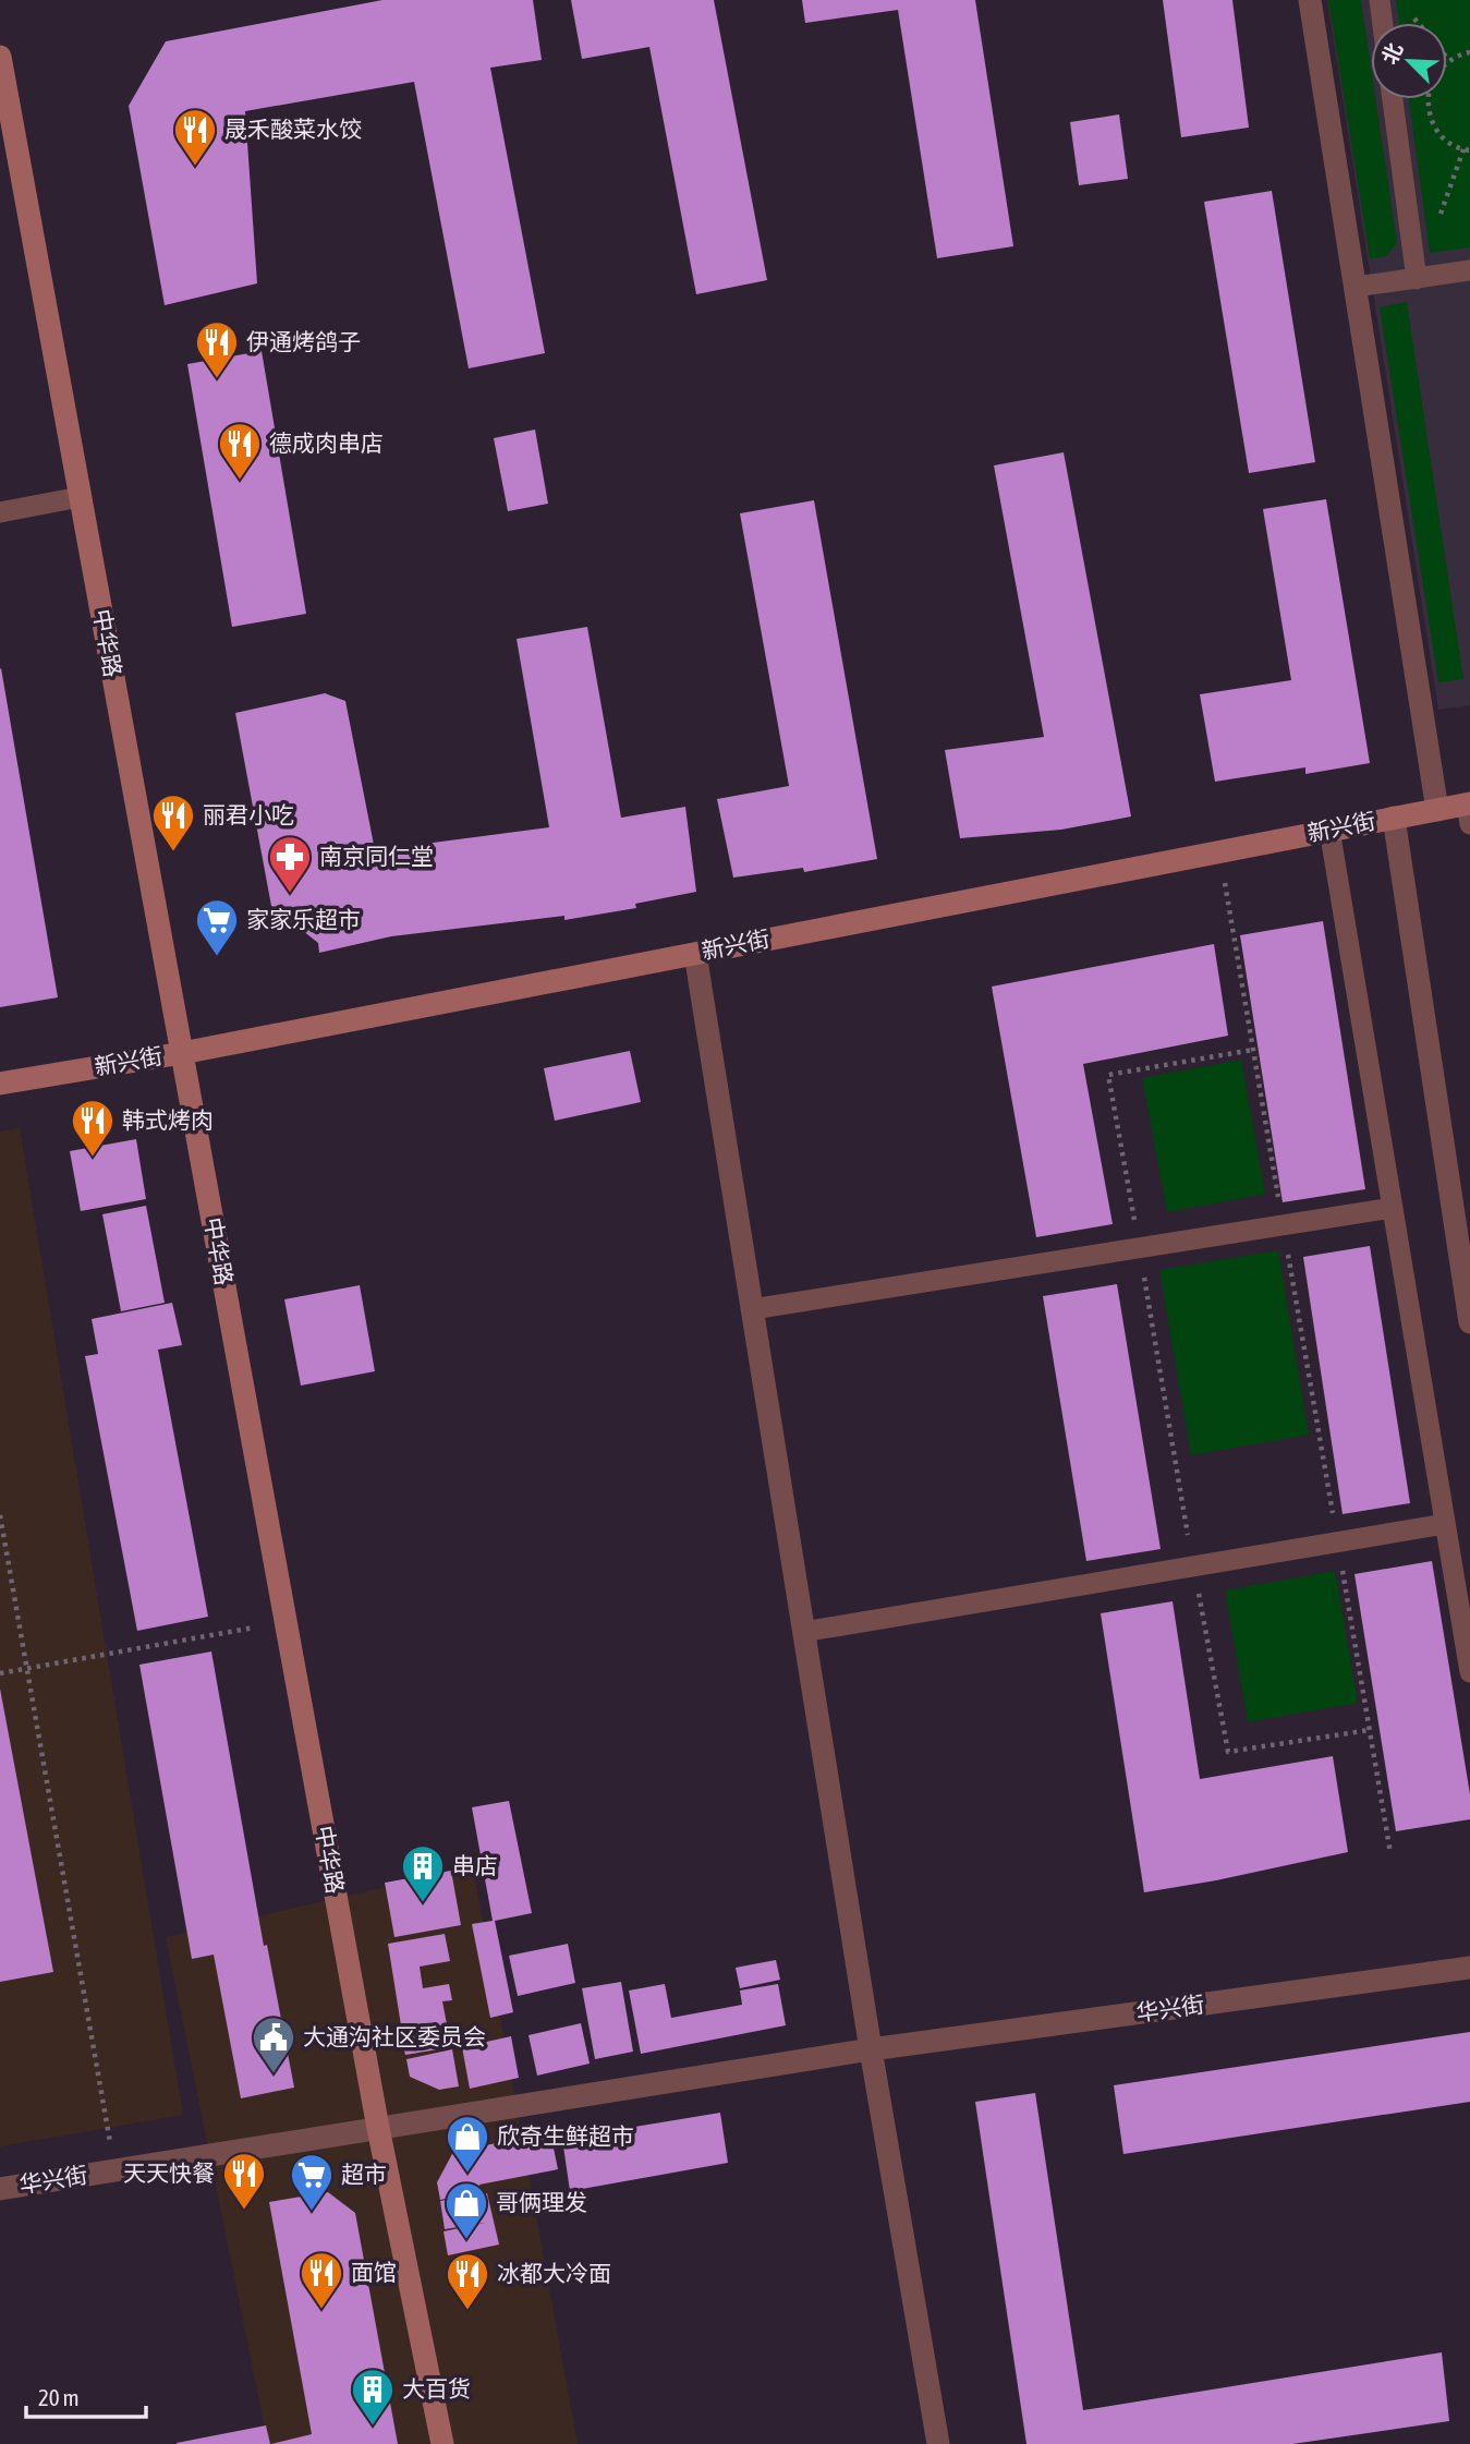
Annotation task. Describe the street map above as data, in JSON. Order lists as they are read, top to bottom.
{
  "streets": {
    "street": ["中华路", "新兴街", "华兴街"]
  },
  "crossings": [
    ["中华路", "新兴街"],
    ["中华路", "华兴街"]
  ],
  "places": {
    "restaurant": [
      "晟禾酸菜水饺",
      "伊通烤鸽子",
      "德成肉串店",
      "丽君小吃",
      "韩式烤肉",
      "天天快餐",
      "面馆",
      "冰都大冷面"
    ],
    "pharmacy": ["南京同仁堂"],
    "supermarket": ["家家乐超市", "超市"],
    "building": ["串店", "大百货"],
    "public building": ["大通沟社区委员会"],
    "shop": ["欣奇生鲜超市", "哥俩理发"]
  },
  "scale_bar": "20 m",
  "north": "top left"
}
